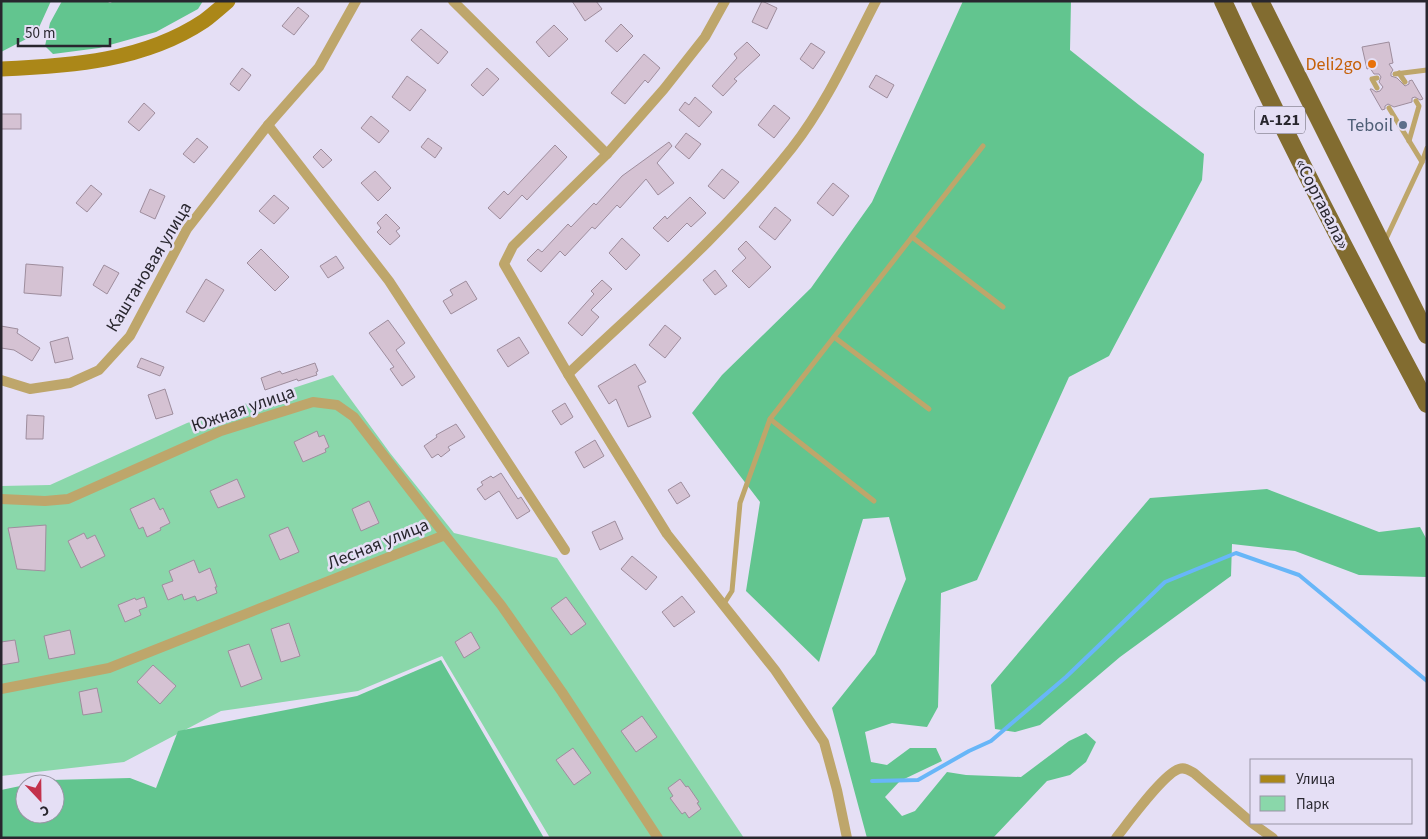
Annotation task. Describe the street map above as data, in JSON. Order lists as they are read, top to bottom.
{
  "streets": {
    "highway": ["А-121", "«Сортавала»"],
    "street": ["Каштановая улица", "Южная улица", "Лесная улица"]
  },
  "crossings": [
    ["Южная улица", "Лесная улица"]
  ],
  "places": ["Deli2go", "Teboil"],
  "legend": ["Улица", "Парк"],
  "scale_bar": "50 m",
  "north": "bottom"
}
